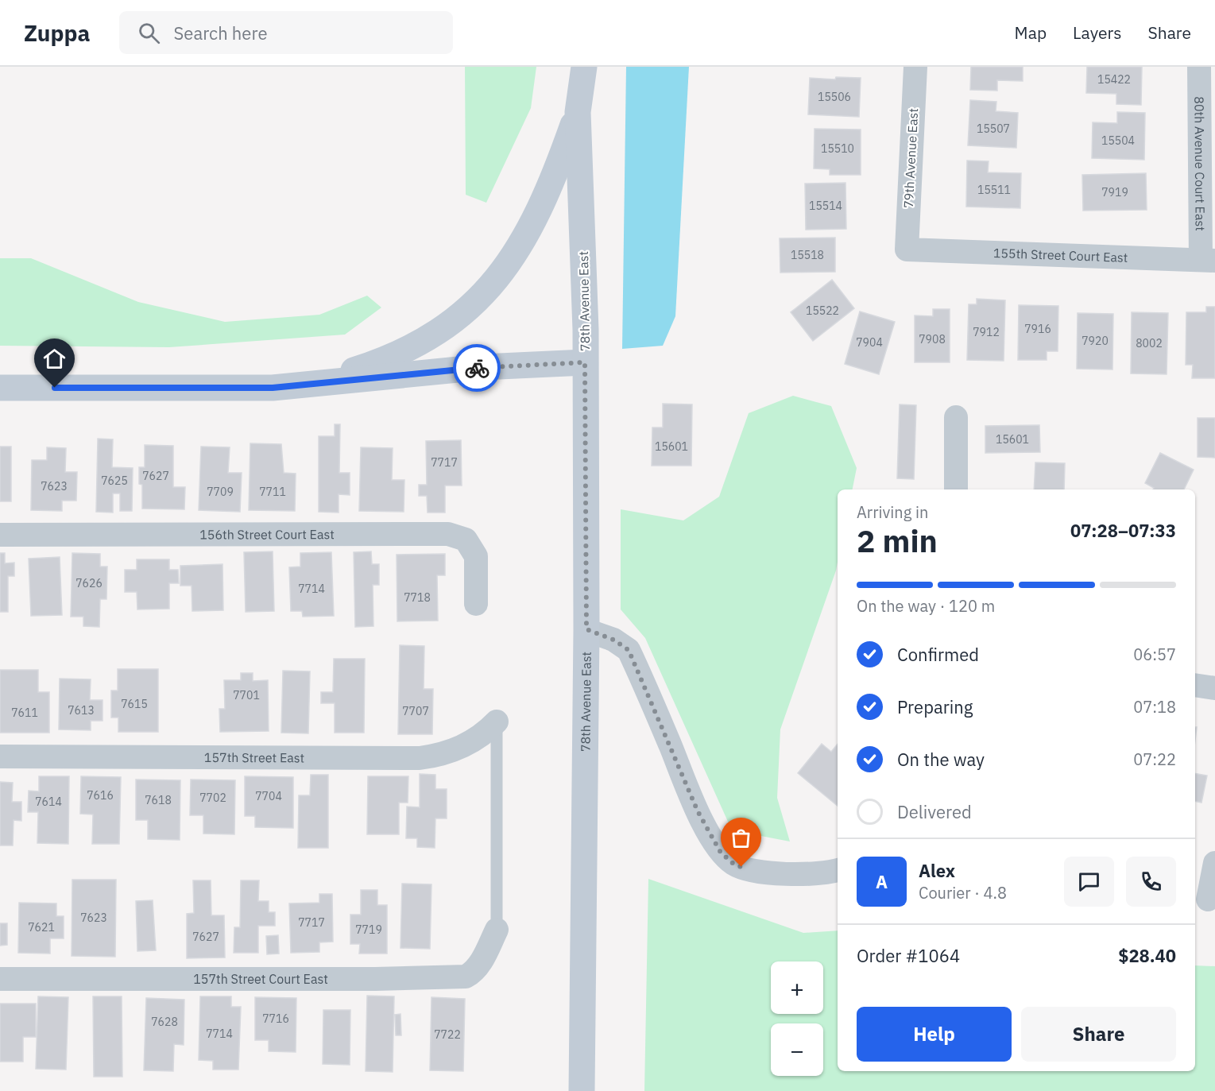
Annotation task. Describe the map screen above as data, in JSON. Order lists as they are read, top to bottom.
{
  "streets": {
    "street": [
      "79th Avenue East",
      "80th Avenue Court East",
      "155th Street Court East",
      "78th Avenue East",
      "156th Street Court East",
      "157th Street East",
      "157th Street Court East"
    ]
  },
  "crossings": [
    ["79th Avenue East", "155th Street Court East"],
    ["80th Avenue Court East", "155th Street Court East"]
  ],
  "house_numbers": [
    "15422",
    "15506",
    "15507",
    "15504",
    "15510",
    "15511",
    "7919",
    "15514",
    "15518",
    "15522",
    "7916",
    "7912",
    "7908",
    "7920",
    "7904",
    "8002",
    "15601",
    "15601",
    "7717",
    "7627",
    "7625",
    "7623",
    "7709",
    "7711",
    "7626",
    "7714",
    "7718",
    "7701",
    "7615",
    "7613",
    "7707",
    "7611",
    "7616",
    "7704",
    "7702",
    "7618",
    "7614",
    "7623",
    "7717",
    "7621",
    "7719",
    "7627",
    "7716",
    "7628",
    "7714",
    "7722"
  ],
  "page": {
    "header": "Zuppa",
    "search": "Search here",
    "nav": ["Map", "Layers", "Share"],
    "heading": ["2 min", "Arriving in", "07:28–07:33"],
    "panel": [
      "Alex",
      "Courier · 4.8",
      "Order #1064",
      "$28.40"
    ],
    "bar": "On the way · 120 m",
    "list": [
      ["Confirmed", "06:57"],
      ["Preparing", "07:18"],
      ["On the way", "07:22"],
      "Delivered"
    ],
    "round": "A",
    "map_buttons": ["+", "−"],
    "buttons": ["Help", "Share"]
  }
}
